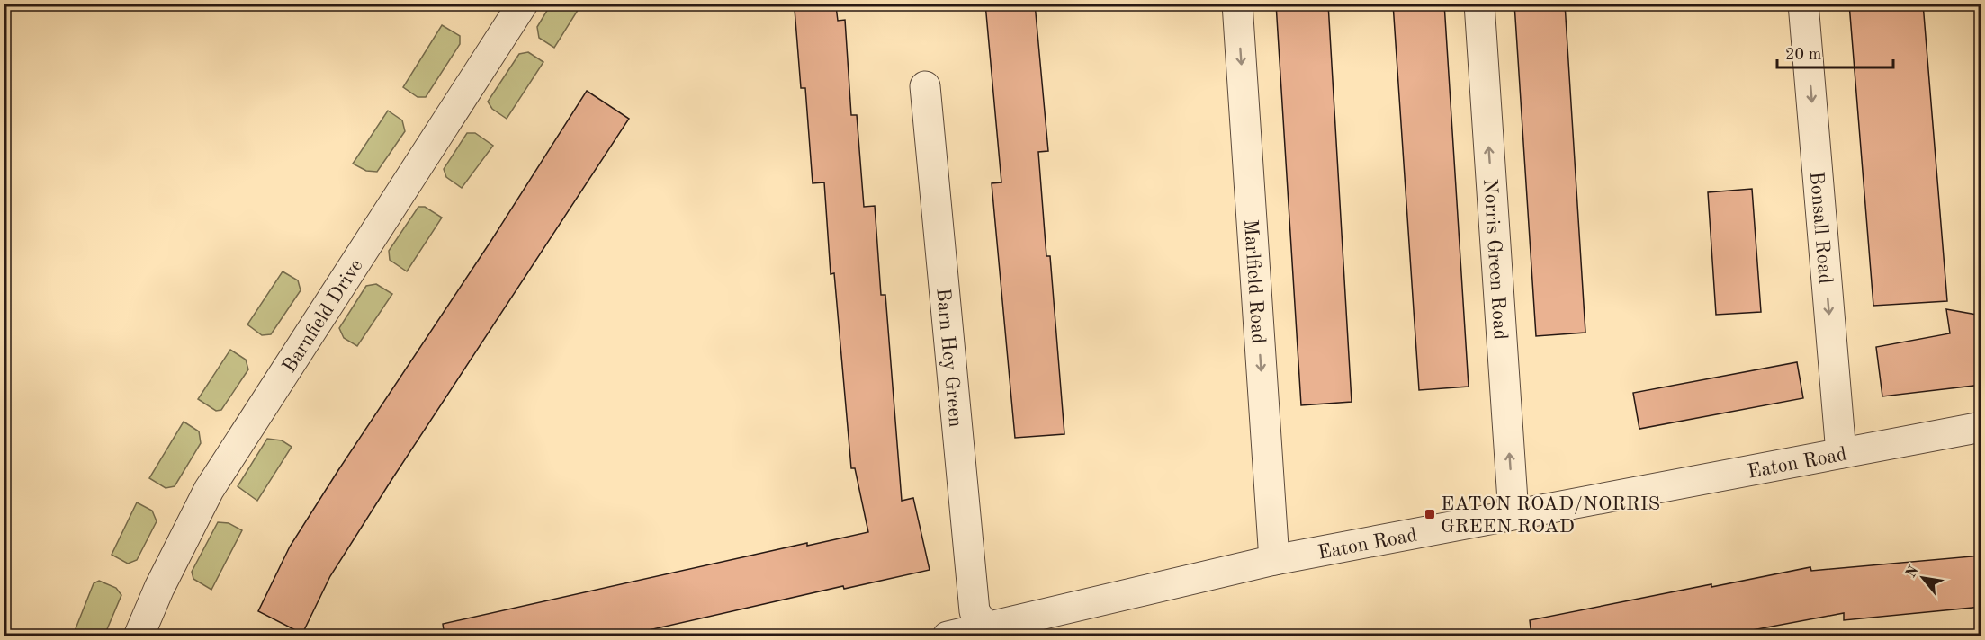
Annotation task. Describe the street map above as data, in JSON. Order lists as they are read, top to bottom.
{
  "streets": {
    "street": [
      "Bonsall Road",
      "Norris Green Road",
      "Marlfield Road",
      "Barnfield Drive",
      "Barn Hey Green",
      "Eaton Road"
    ]
  },
  "crossings": [
    ["Bonsall Road", "Eaton Road"],
    ["Norris Green Road", "Eaton Road"],
    ["Marlfield Road", "Eaton Road"],
    ["Barn Hey Green", "Eaton Road"]
  ],
  "one_way": ["Bonsall Road", "Norris Green Road", "Marlfield Road"],
  "places": {
    "transit": ["EATON ROAD/NORRIS GREEN ROAD"]
  },
  "scale_bar": "20 m",
  "north": "top left"
}
